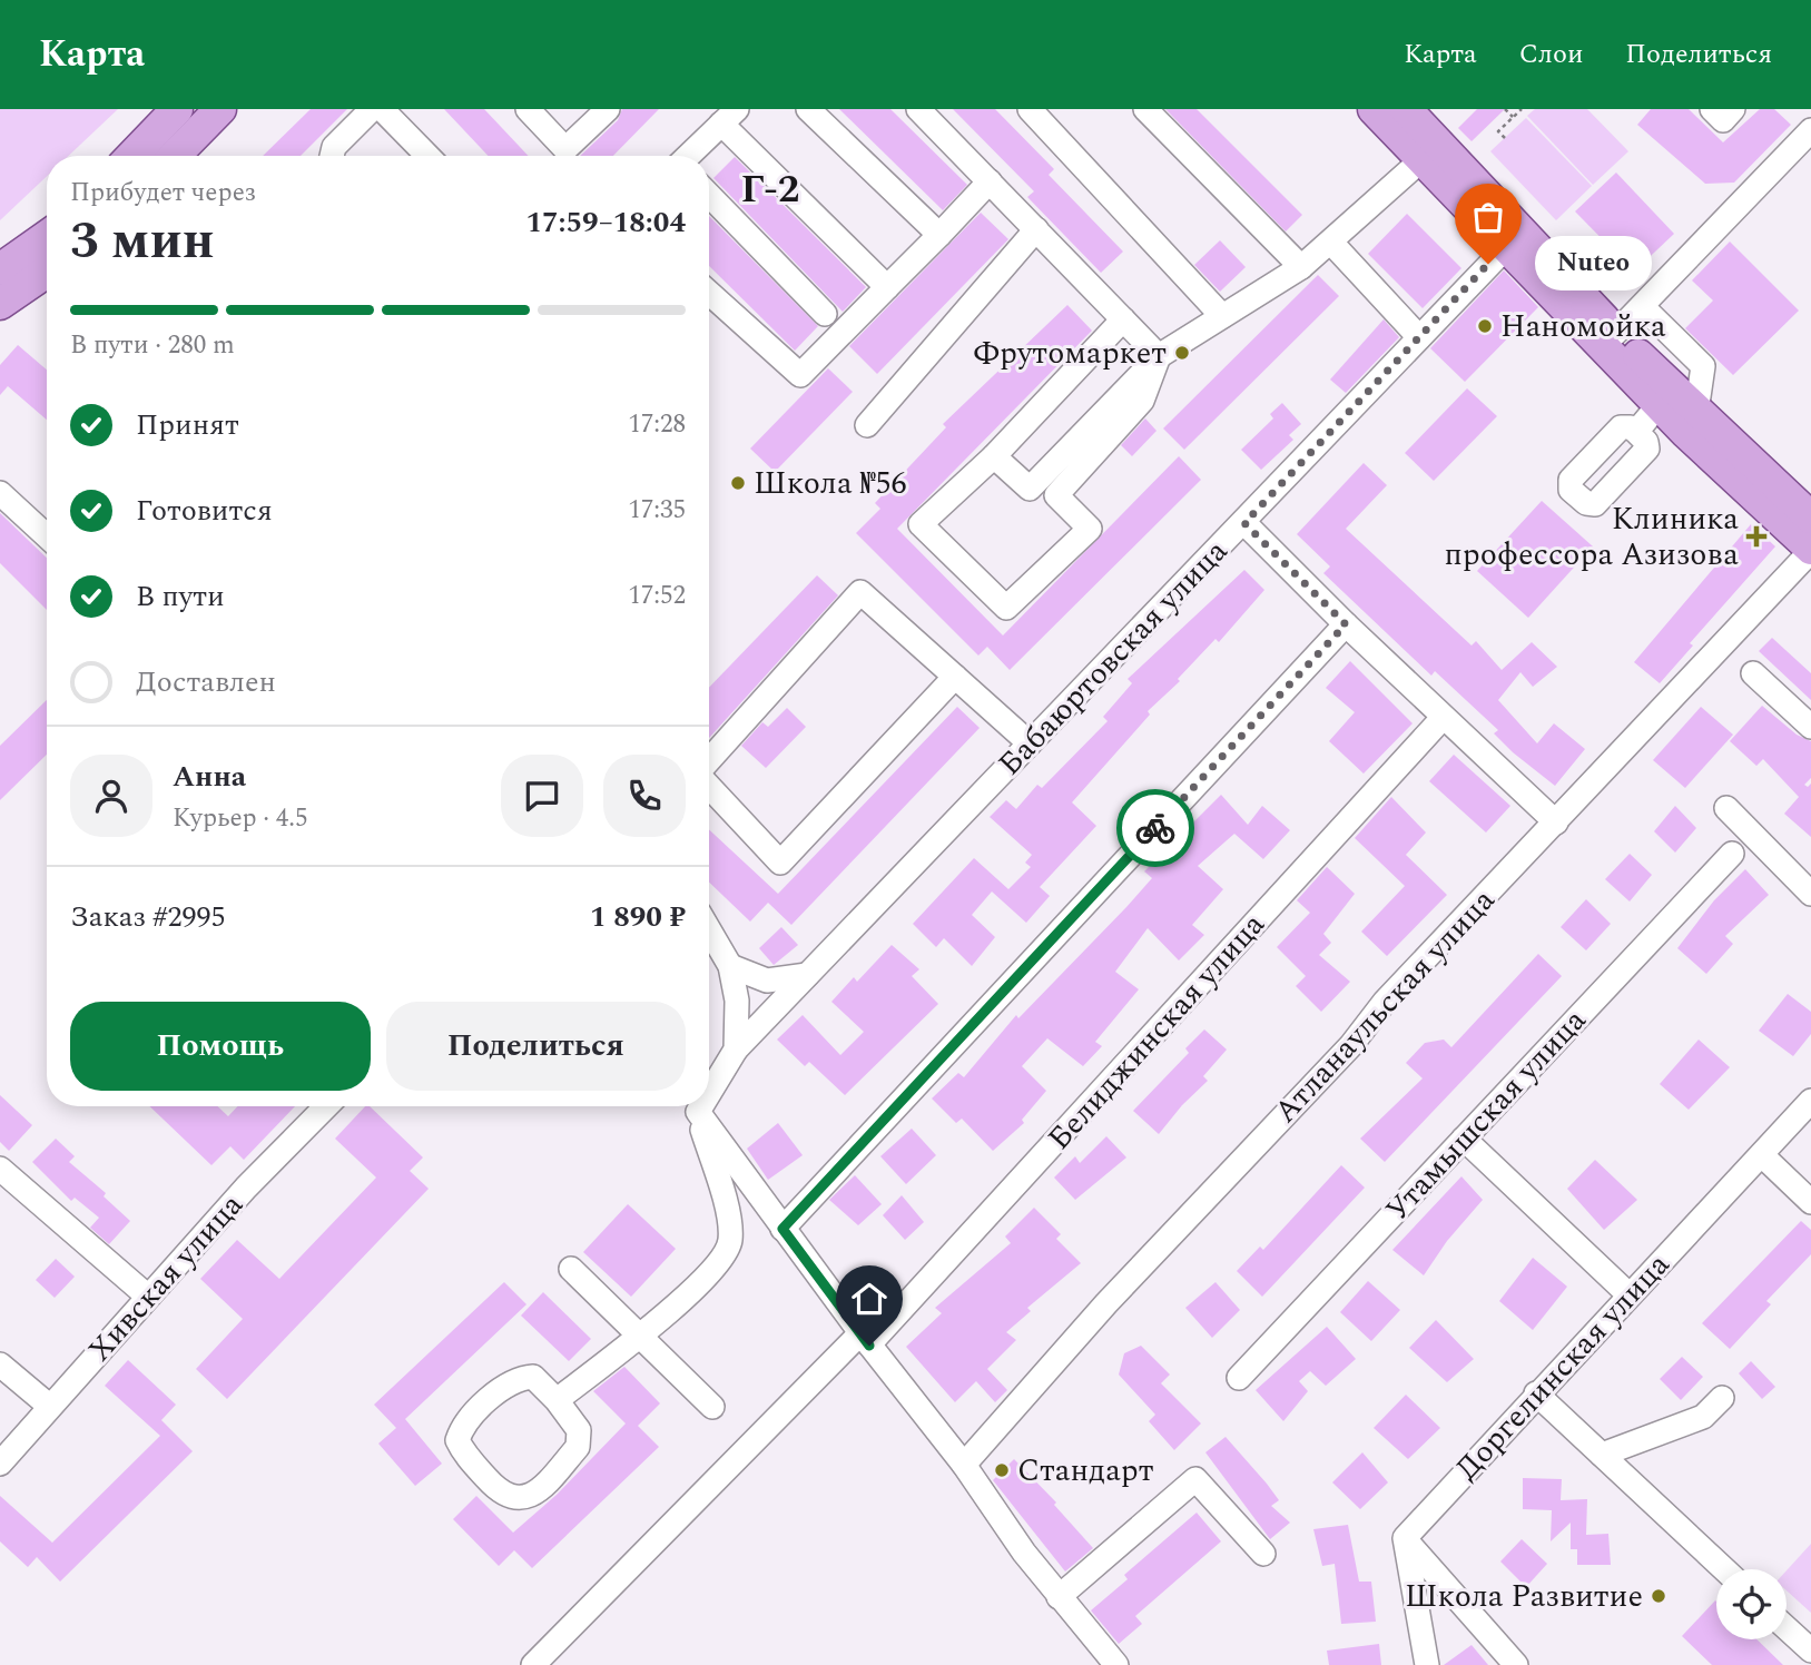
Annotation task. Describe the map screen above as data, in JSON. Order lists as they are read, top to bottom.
{
  "streets": {
    "street": [
      "Бабаюртовская улица",
      "Атланаульская улица",
      "Белиджинская улица",
      "Утамышская улица",
      "Хивская улица",
      "Доргелинская улица"
    ]
  },
  "districts": ["Г-2"],
  "places": {
    "other": [
      "Nuteo",
      "Наномойка",
      "Фрутомаркет",
      "Школа №56",
      "Стандарт",
      "Школа Развитие"
    ],
    "health": ["Клиника профессора Азизова"]
  },
  "page": {
    "header": "Карта",
    "nav": ["Карта", "Слои", "Поделиться"],
    "heading": ["3 мин", "Прибудет через", "17:59–18:04"],
    "panel": [
      "Анна",
      "Курьер · 4.5",
      "Заказ #2995",
      "1 890 ₽"
    ],
    "bubble": "Nuteo",
    "bar": "В пути · 280 m",
    "list": [
      ["Принят", "17:28"],
      ["Готовится", "17:35"],
      ["В пути", "17:52"],
      "Доставлен"
    ],
    "buttons": ["Помощь", "Поделиться"]
  }
}
